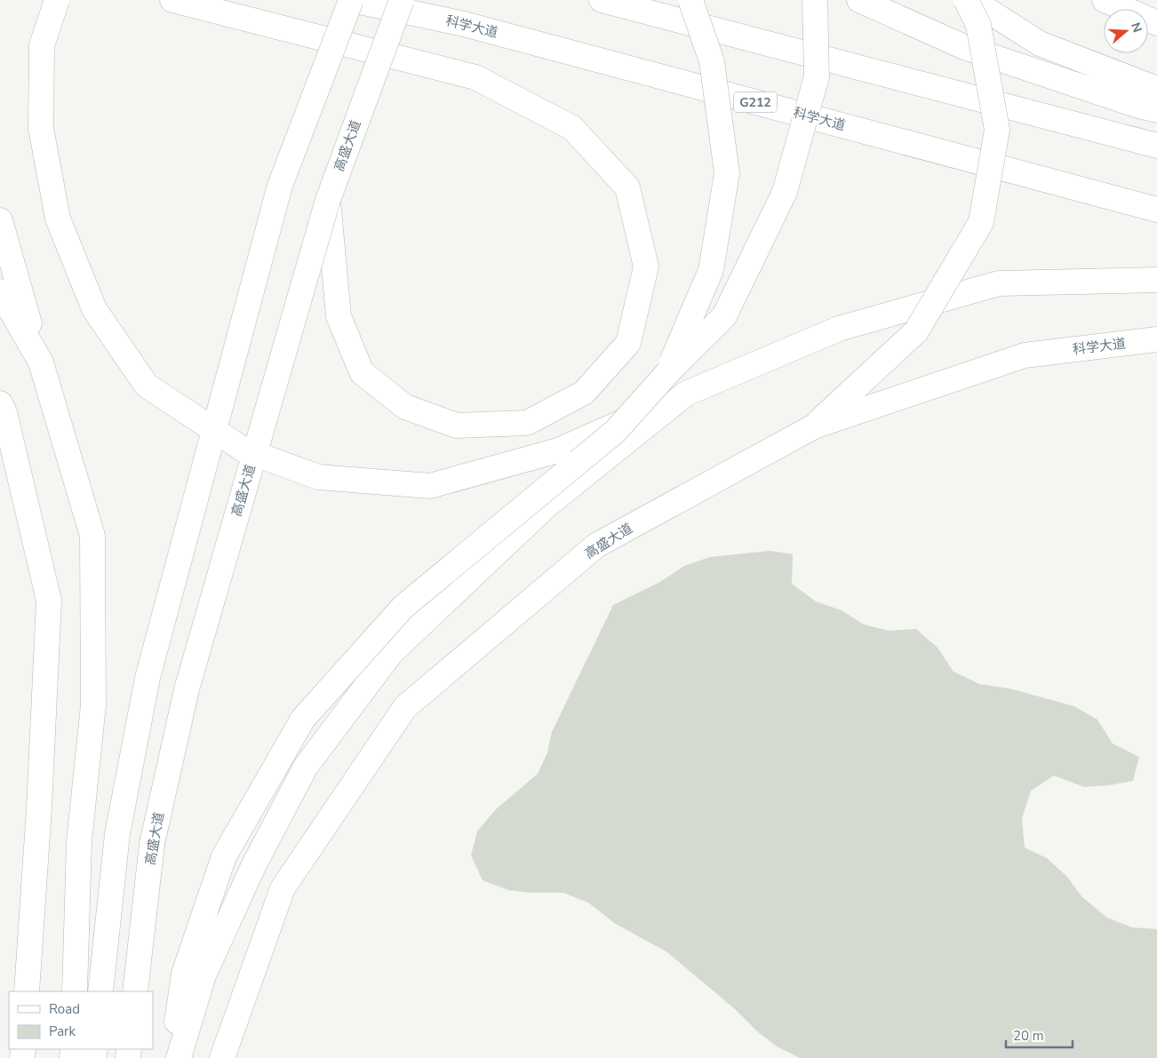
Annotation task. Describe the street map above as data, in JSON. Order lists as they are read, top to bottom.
{
  "streets": {
    "main road": ["科学大道", "G212", "高盛大道"]
  },
  "crossings": [
    ["科学大道", "高盛大道"]
  ],
  "legend": ["Road", "Park"],
  "scale_bar": "20 m",
  "north": "right"
}
